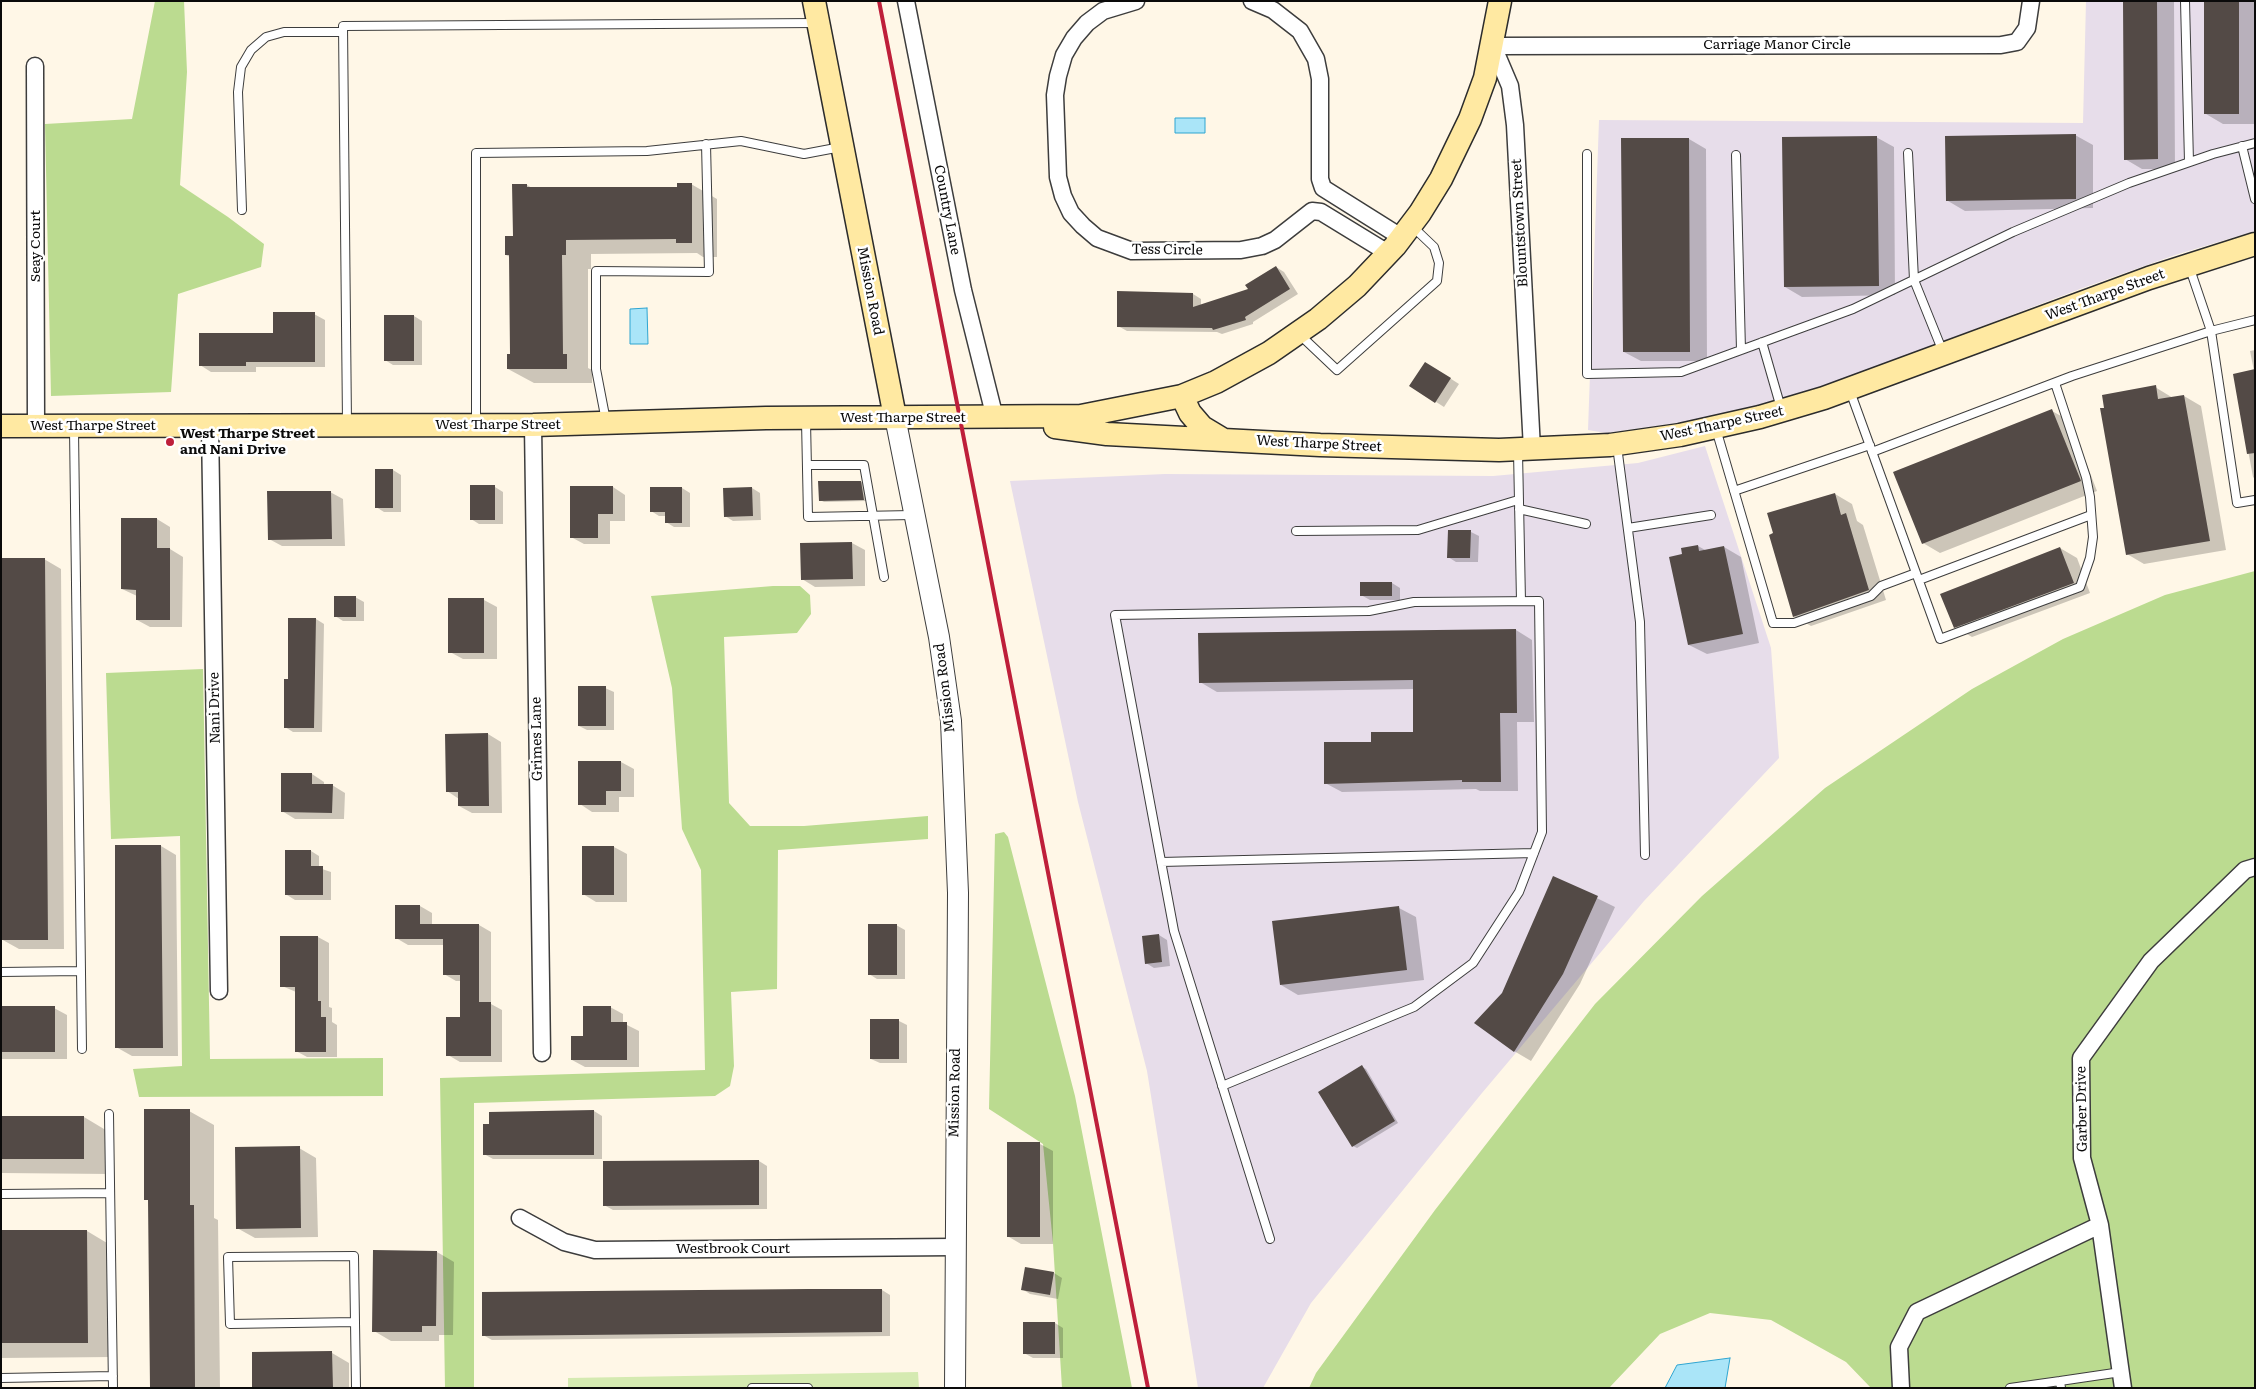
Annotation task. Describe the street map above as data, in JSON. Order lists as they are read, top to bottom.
{
  "streets": {
    "main road": ["Mission Road", "West Tharpe Street"],
    "street": [
      "Carriage Manor Circle",
      "Country Lane",
      "Blountstown Street",
      "Seay Court",
      "Tess Circle",
      "Nani Drive",
      "Grimes Lane",
      "Garber Drive",
      "Westbrook Court"
    ]
  },
  "crossings": [
    ["Carriage Manor Circle", "Blountstown Street"],
    ["Country Lane", "West Tharpe Street"],
    ["Blountstown Street", "West Tharpe Street"],
    ["Seay Court", "West Tharpe Street"],
    ["Mission Road", "West Tharpe Street"],
    ["Mission Road", "Westbrook Court"],
    ["West Tharpe Street", "Nani Drive"],
    ["West Tharpe Street", "Grimes Lane"]
  ],
  "places": ["West Tharpe Street and Nani Drive"]
}
